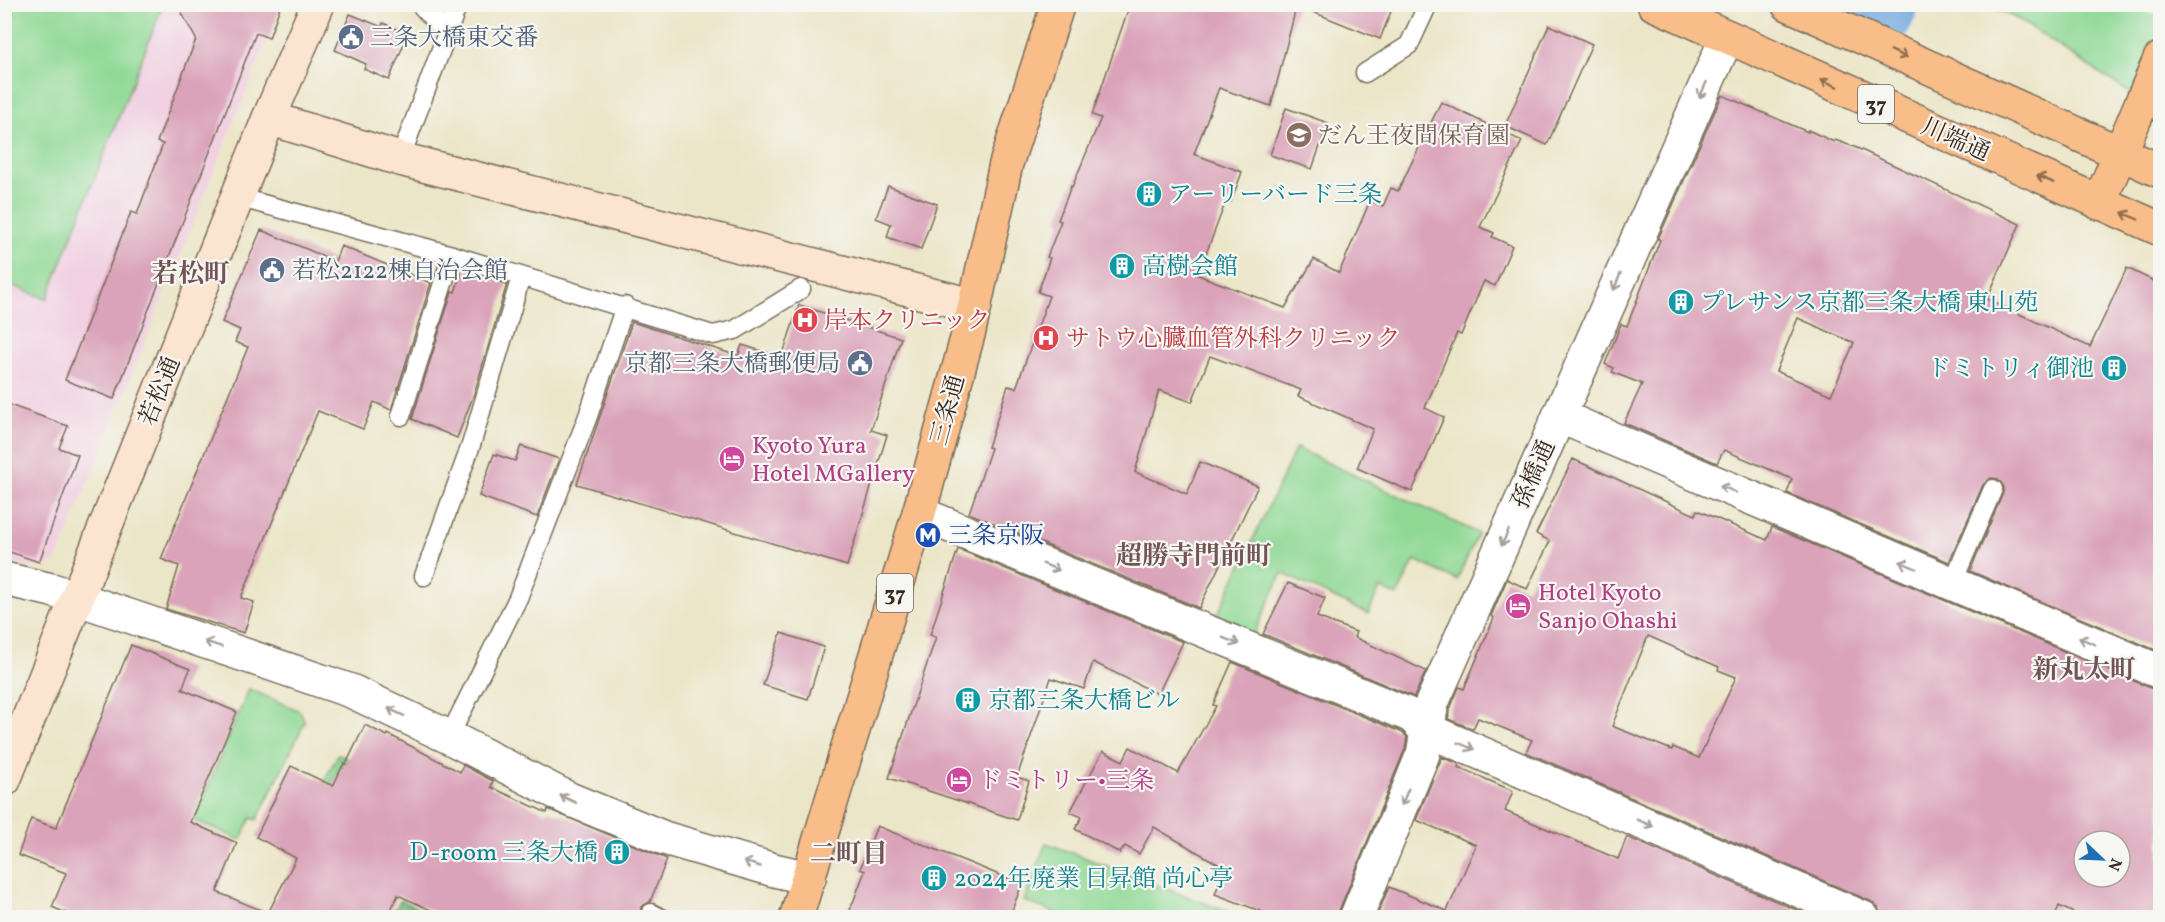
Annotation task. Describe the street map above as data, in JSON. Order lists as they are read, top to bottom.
{
  "streets": {
    "main road": ["37", "川端通", "三条通"],
    "street": ["若松通", "孫橋通"]
  },
  "crossings": [
    ["川端通", "孫橋通"]
  ],
  "one_way": ["孫橋通"],
  "districts": [
    "若松町",
    "超勝寺門前町",
    "新丸太町",
    "二町目"
  ],
  "places": {
    "public building": ["三条大橋東交番", "若松2122棟自治会館", "京都三条大橋郵便局"],
    "school or university": ["だん王夜間保育園"],
    "building": [
      "アーリーバード三条",
      "高樹会館",
      "プレサンス京都三条大橋 東山苑",
      "ドミトリィ御池",
      "京都三条大橋ビル",
      "Ｄ-room 三条大橋",
      "2024年廃業 日昇館 尚心亭"
    ],
    "hospital": ["岸本クリニック", "サトウ心臓血管外科クリニック"],
    "hotel": ["Kyoto Yura Hotel MGallery", "Hotel Kyoto Sanjo Ohashi", "ドミトリー•三条"],
    "metro station": ["三条京阪"]
  },
  "north": "bottom right"
}
